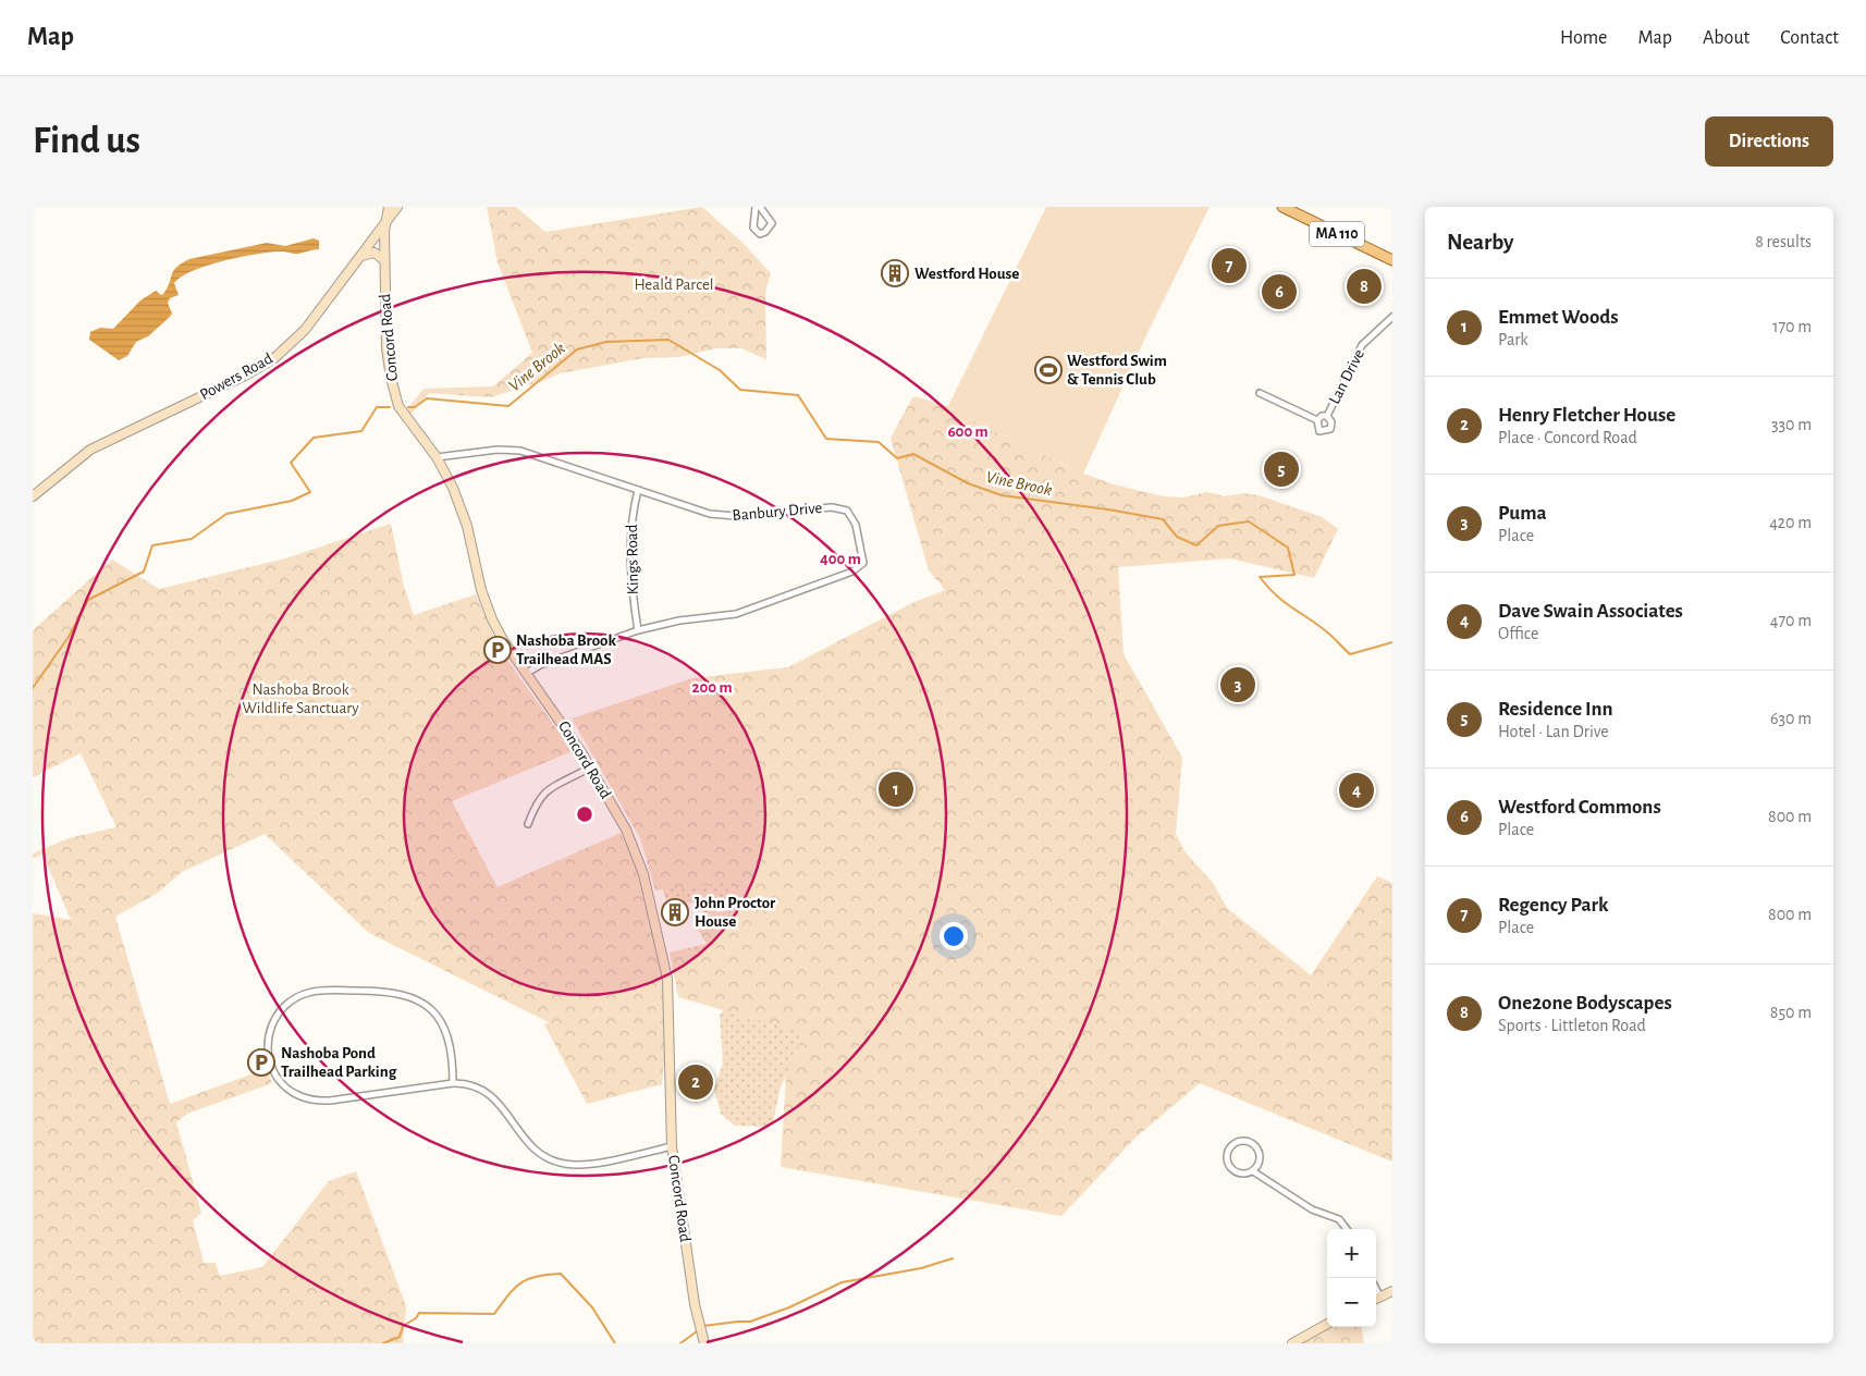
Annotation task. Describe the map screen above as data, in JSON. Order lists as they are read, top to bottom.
{
  "streets": {
    "main road": ["MA 110", "Concord Road", "Powers Road"],
    "street": ["Lan Drive", "Banbury Drive", "Kings Road"]
  },
  "crossings": [
    ["Concord Road", "Powers Road"],
    ["Concord Road", "Banbury Drive"],
    ["Banbury Drive", "Kings Road"]
  ],
  "water": ["Vine Brook"],
  "parks": ["Heald Parcel", "Nashoba Brook Wildlife Sanctuary"],
  "places": {
    "building": ["Westford House", "John Proctor House"],
    "sports": ["Westford Swim & Tennis Club"],
    "parking": ["Nashoba Brook Trailhead MAS", "Nashoba Pond Trailhead Parking"]
  },
  "page": {
    "header": "Map",
    "nav": [
      "Home",
      "Map",
      "About",
      "Contact"
    ],
    "buttons": "Directions",
    "title": "Find us",
    "heading": ["Nearby", "8 results"],
    "pins": [
      "7",
      "8",
      "6",
      "5",
      "3",
      "1",
      "4",
      "2"
    ],
    "list": [
      {
        "mark": "1",
        "name": "Emmet Woods",
        "note": "Park",
        "value": "170 m"
      },
      {
        "mark": "2",
        "name": "Henry Fletcher House",
        "note": "Place · Concord Road",
        "value": "330 m"
      },
      {
        "mark": "3",
        "name": "Puma",
        "note": "Place",
        "value": "420 m"
      },
      {
        "mark": "4",
        "name": "Dave Swain Associates",
        "note": "Office",
        "value": "470 m"
      },
      {
        "mark": "5",
        "name": "Residence Inn",
        "note": "Hotel · Lan Drive",
        "value": "630 m"
      },
      {
        "mark": "6",
        "name": "Westford Commons",
        "note": "Place",
        "value": "800 m"
      },
      {
        "mark": "7",
        "name": "Regency Park",
        "note": "Place",
        "value": "800 m"
      },
      {
        "mark": "8",
        "name": "One2one Bodyscapes",
        "note": "Sports · Littleton Road",
        "value": "850 m"
      }
    ],
    "map_buttons": ["+", "−"]
  },
  "rings": ["600 m", "400 m", "200 m"]
}
